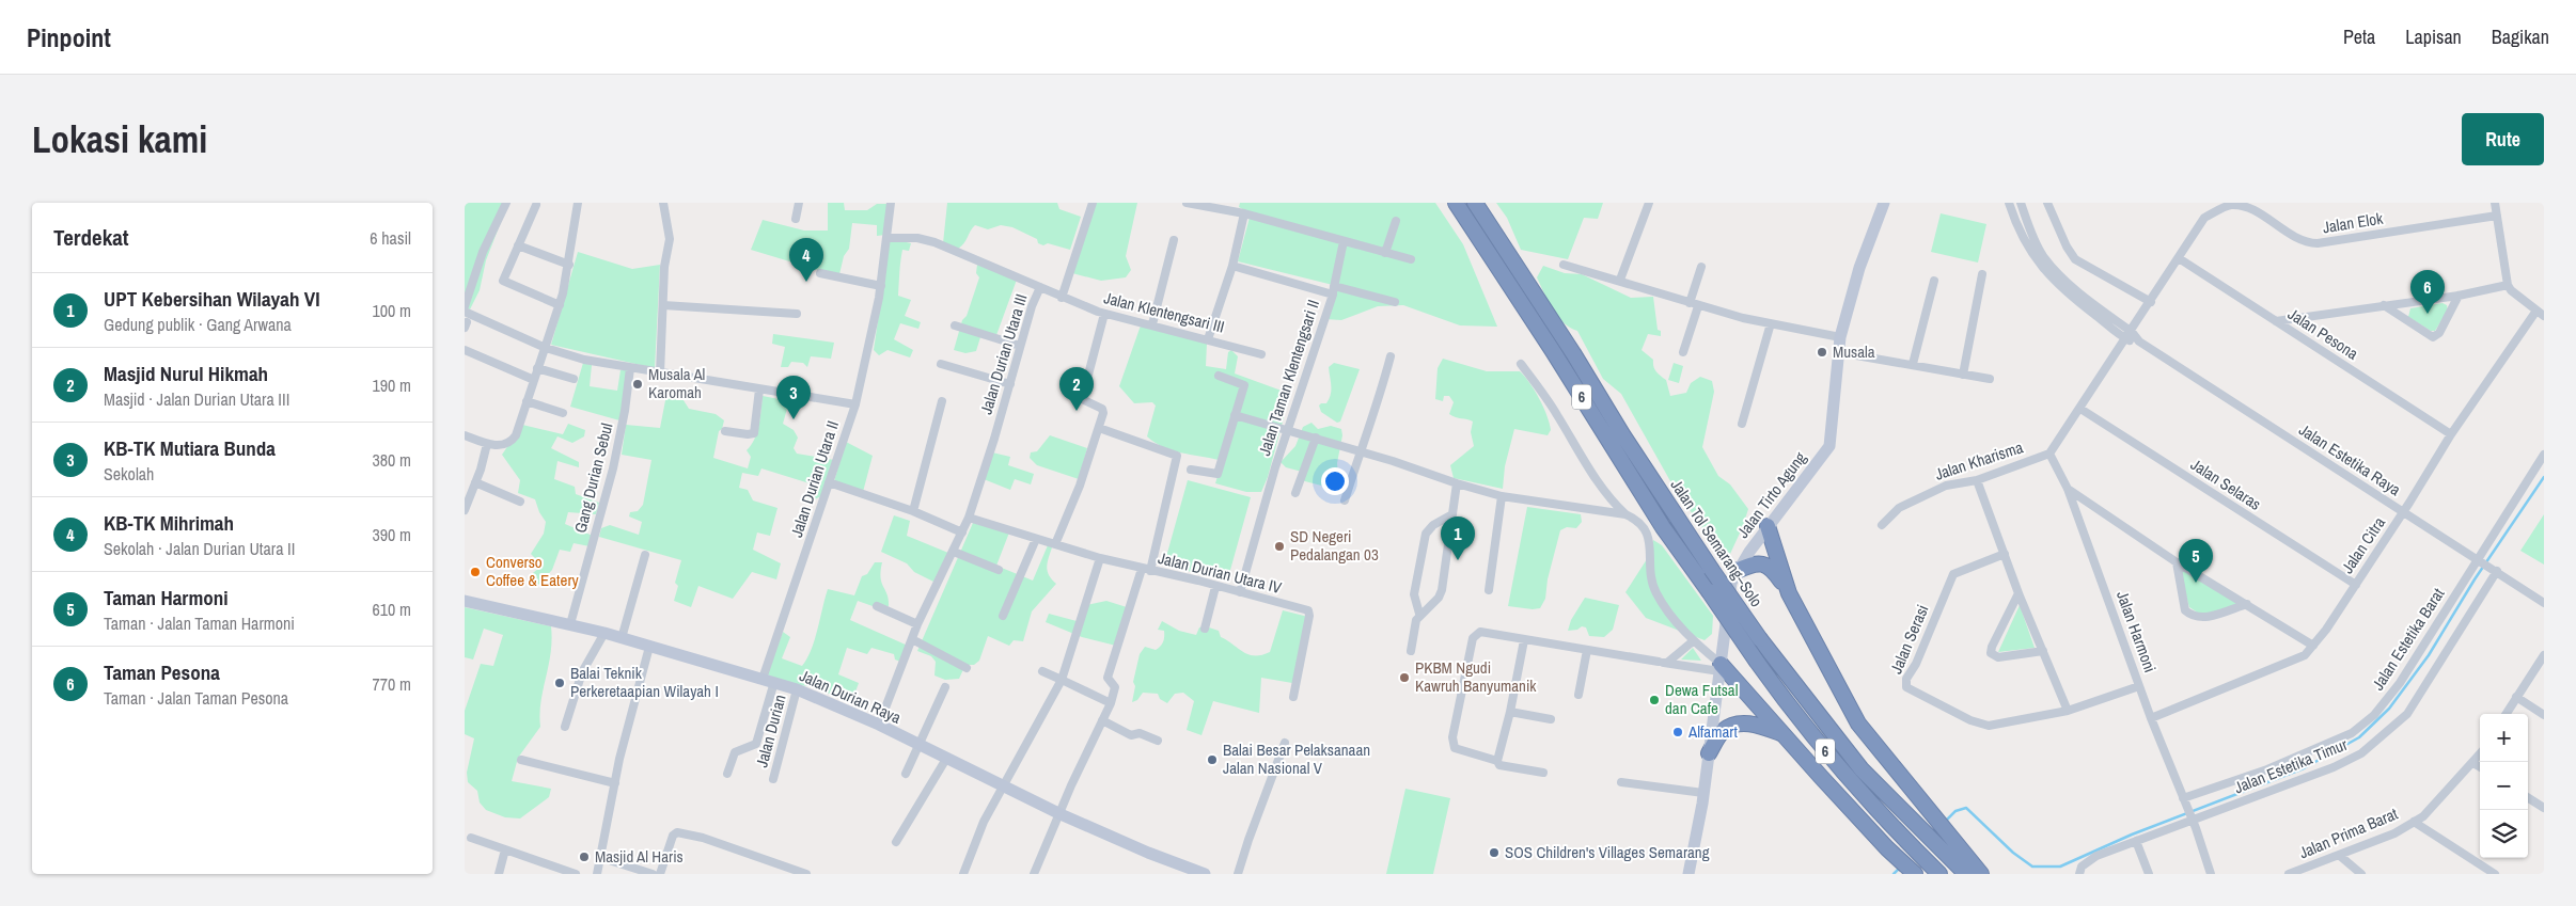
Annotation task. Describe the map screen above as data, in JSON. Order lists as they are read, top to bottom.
{
  "streets": {
    "highway": ["6", "Jalan Tol Semarang–Solo"],
    "main road": ["Jalan Tirto Agung", "Jalan Durian Raya"],
    "street": [
      "Jalan Elok",
      "Jalan Klentengsari III",
      "Jalan Pesona",
      "Jalan Durian Utara III",
      "Jalan Taman Klentengsari II",
      "Jalan Estetika Raya",
      "Jalan Kharisma",
      "Gang Durian Sebul",
      "Jalan Durian Utara II",
      "Jalan Selaras",
      "Jalan Citra",
      "Jalan Durian Utara IV",
      "Jalan Harmoni",
      "Jalan Serasi",
      "Jalan Estetika Barat",
      "Jalan Durian",
      "Jalan Estetika Timur",
      "Jalan Prima Barat"
    ]
  },
  "crossings": [
    ["Jalan Elok", "Jalan Pesona"],
    ["Jalan Elok", "Jalan Estetika Raya"],
    ["Jalan Klentengsari III", "Jalan Durian Utara III"],
    ["Jalan Pesona", "Jalan Citra"],
    ["Jalan Durian Utara III", "Jalan Durian Raya"],
    ["Jalan Taman Klentengsari II", "Jalan Durian Utara IV"],
    ["Jalan Estetika Raya", "Jalan Citra"],
    ["Jalan Estetika Raya", "Jalan Estetika Barat"],
    ["Jalan Estetika Raya", "Jalan Estetika Timur"],
    ["Jalan Kharisma", "Jalan Harmoni"],
    ["Gang Durian Sebul", "Jalan Durian Raya"],
    ["Jalan Durian Utara II", "Jalan Durian Raya"],
    ["Jalan Selaras", "Jalan Citra"],
    ["Jalan Citra", "Jalan Harmoni"],
    ["Jalan Harmoni", "Jalan Serasi"],
    ["Jalan Harmoni", "Jalan Estetika Barat"],
    ["Jalan Harmoni", "Jalan Estetika Timur"],
    ["Jalan Durian Raya", "Jalan Durian"]
  ],
  "places": [
    "Musala",
    "Musala Al Karomah",
    "SD Negeri Pedalangan 03",
    "Converso Coffee & Eatery",
    "PKBM Ngudi Kawruh Banyumanik",
    "Balai Teknik Perkeretaapian Wilayah I",
    "Dewa Futsal dan Cafe",
    "Alfamart",
    "Balai Besar Pelaksanaan Jalan Nasional V",
    "SOS Children's Villages Semarang",
    "Masjid Al Haris"
  ],
  "page": {
    "header": "Pinpoint",
    "nav": ["Peta", "Lapisan", "Bagikan"],
    "buttons": "Rute",
    "title": "Lokasi kami",
    "heading": ["Terdekat", "6 hasil"],
    "pins": [
      "4",
      "6",
      "2",
      "3",
      "1",
      "5"
    ],
    "list": [
      {
        "mark": "1",
        "name": "UPT Kebersihan Wilayah VI",
        "note": "Gedung publik · Gang Arwana",
        "value": "100 m"
      },
      {
        "mark": "2",
        "name": "Masjid Nurul Hikmah",
        "note": "Masjid · Jalan Durian Utara III",
        "value": "190 m"
      },
      {
        "mark": "3",
        "name": "KB-TK Mutiara Bunda",
        "note": "Sekolah",
        "value": "380 m"
      },
      {
        "mark": "4",
        "name": "KB-TK Mihrimah",
        "note": "Sekolah · Jalan Durian Utara II",
        "value": "390 m"
      },
      {
        "mark": "5",
        "name": "Taman Harmoni",
        "note": "Taman · Jalan Taman Harmoni",
        "value": "610 m"
      },
      {
        "mark": "6",
        "name": "Taman Pesona",
        "note": "Taman · Jalan Taman Pesona",
        "value": "770 m"
      }
    ],
    "map_buttons": ["+", "−"]
  }
}
